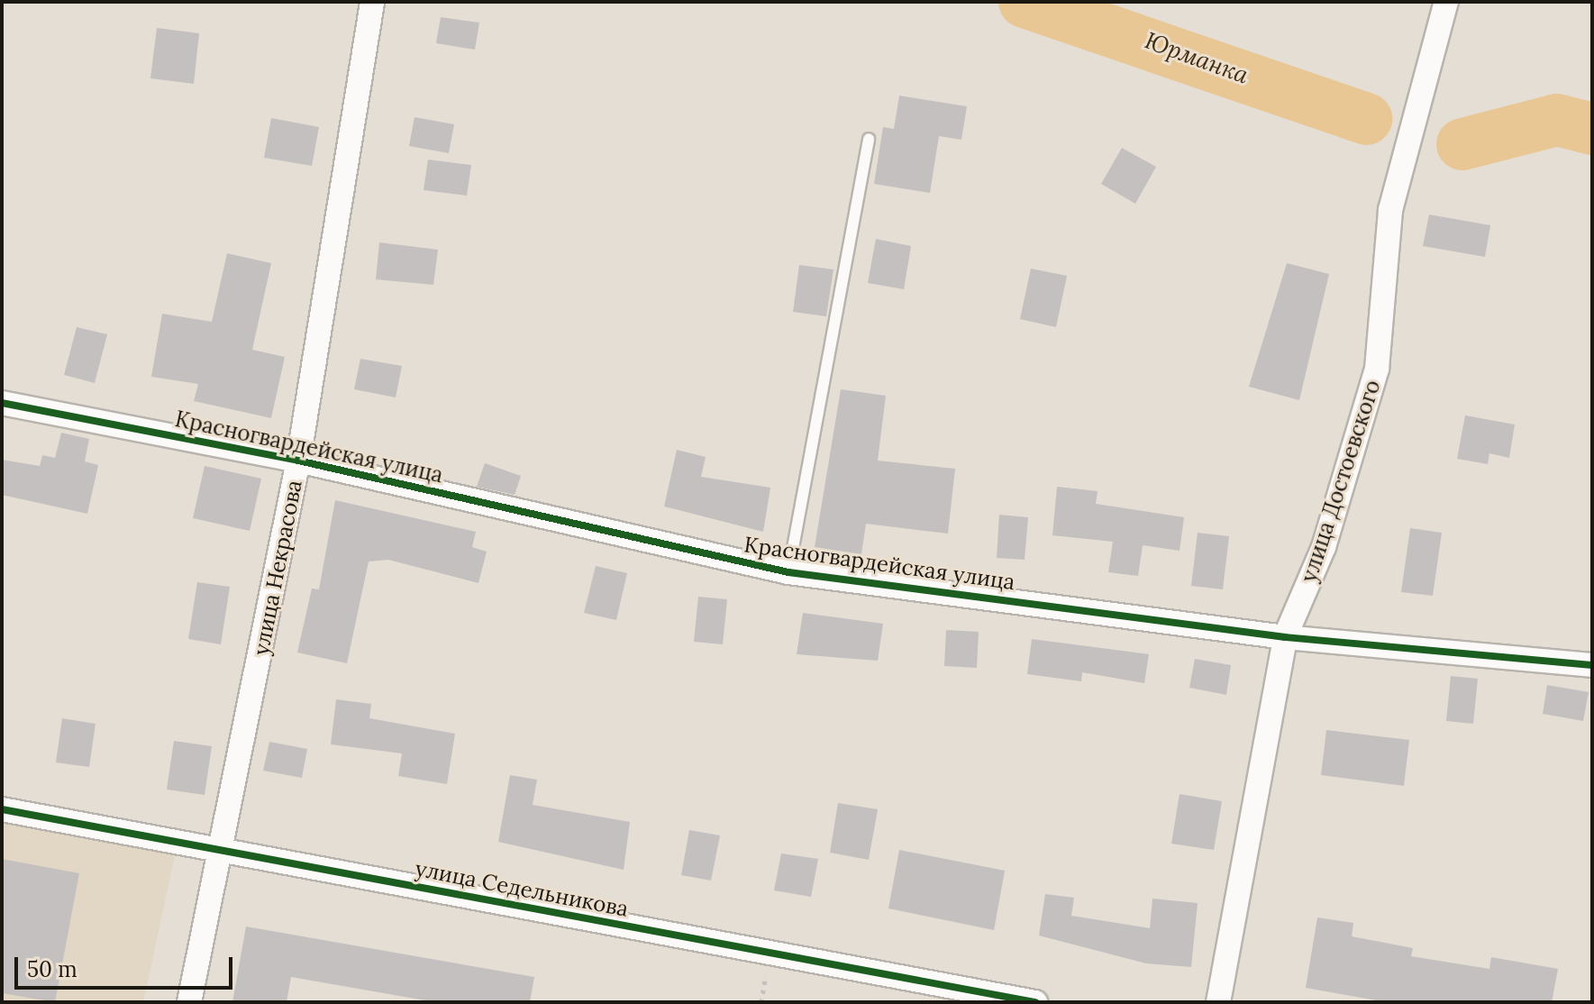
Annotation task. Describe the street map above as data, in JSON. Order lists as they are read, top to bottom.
{
  "streets": {
    "street": [
      "Красногвардейская улица",
      "улица Достоевского",
      "улица Некрасова",
      "улица Седельникова"
    ]
  },
  "crossings": [
    ["Красногвардейская улица", "улица Достоевского"],
    ["Красногвардейская улица", "улица Некрасова"],
    ["улица Некрасова", "улица Седельникова"]
  ],
  "water": ["Юрманка"],
  "scale_bar": "50 m"
}
